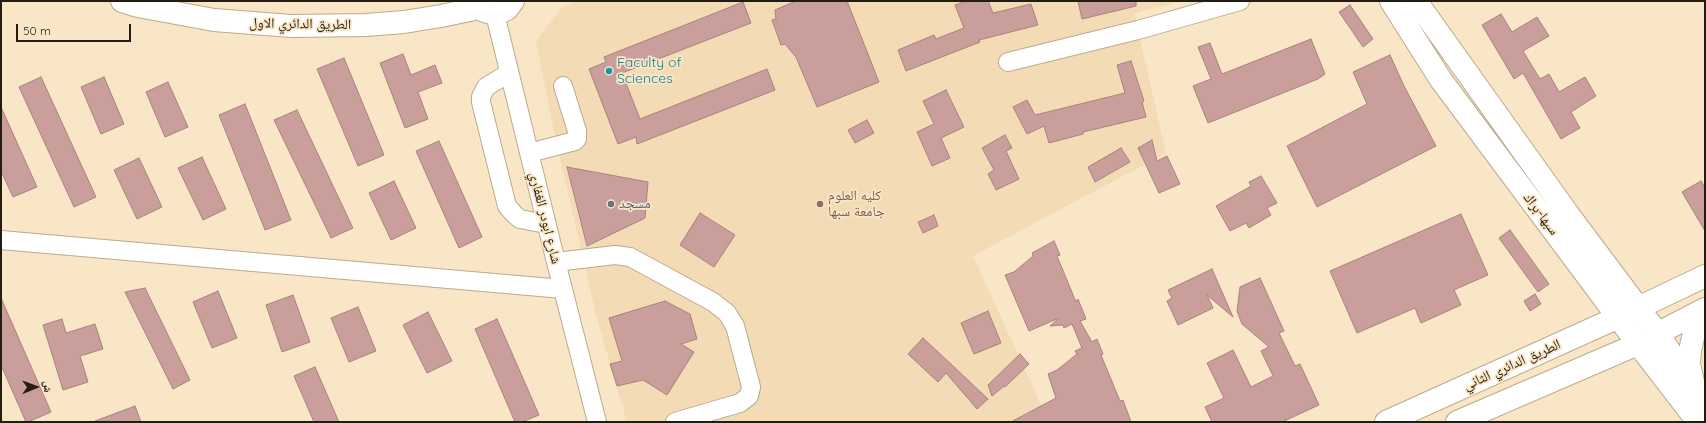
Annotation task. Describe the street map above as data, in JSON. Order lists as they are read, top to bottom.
{
  "streets": {
    "main road": ["الطريق الدائري الاول", "سبها-براك", "الطريق الدائري الثاني"],
    "street": ["شارع ابودر الغفاري"]
  },
  "crossings": [
    ["الطريق الدائري الاول", "شارع ابودر الغفاري"],
    ["سبها-براك", "الطريق الدائري الثاني"]
  ],
  "places": ["Faculty of Sciences", "مسجد", "كليه العلوم جامعة سبها"],
  "scale_bar": "50 m",
  "north": "right"
}
